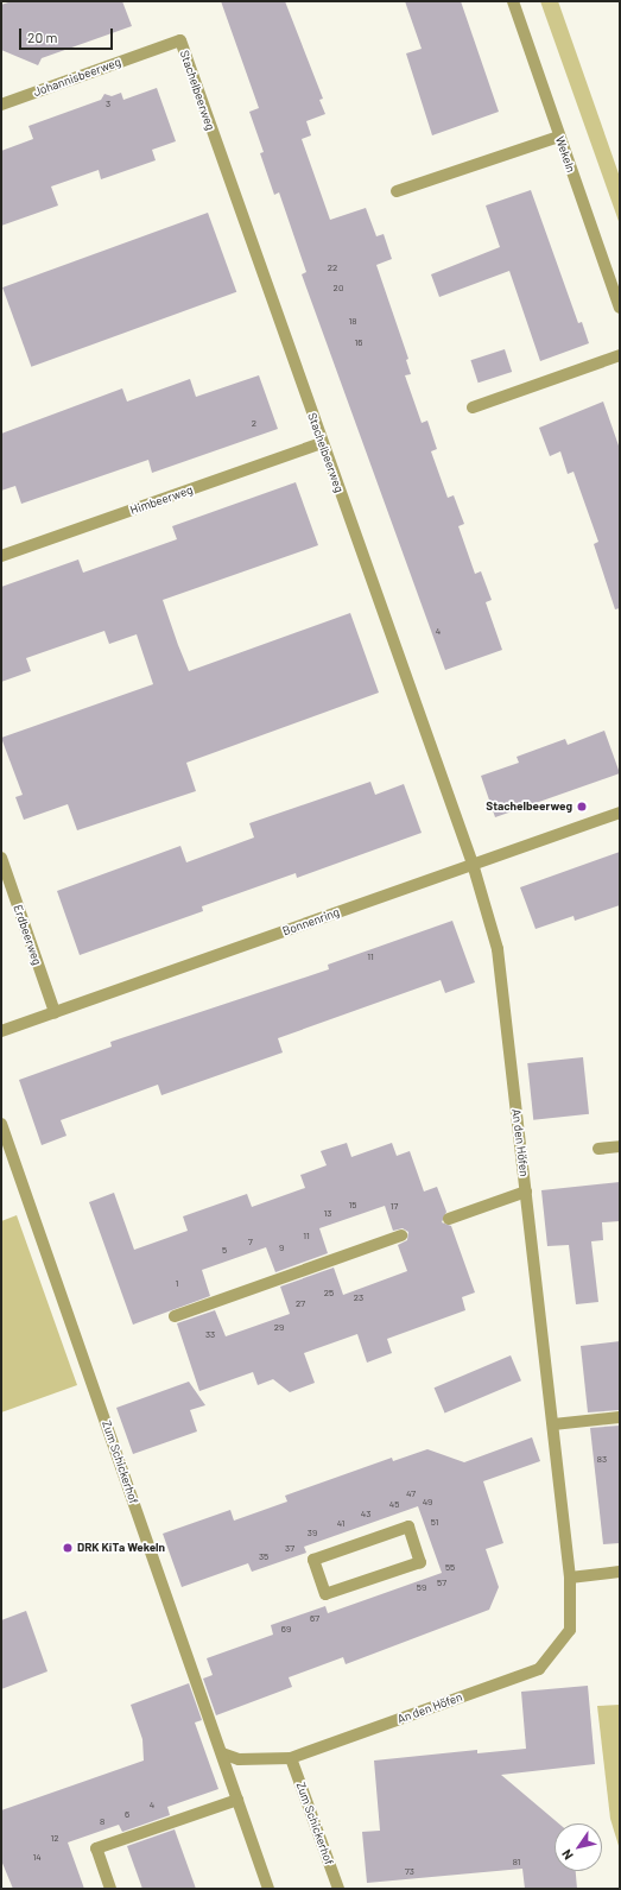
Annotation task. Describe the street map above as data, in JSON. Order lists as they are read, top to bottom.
{
  "streets": {
    "street": [
      "Johannisbeerweg",
      "Stachelbeerweg",
      "Wekeln",
      "Himbeerweg",
      "Bonnenring",
      "Erdbeerweg",
      "An den Höfen",
      "Zum Schickerhof"
    ]
  },
  "crossings": [
    ["Johannisbeerweg", "Stachelbeerweg"],
    ["Stachelbeerweg", "Himbeerweg"],
    ["Stachelbeerweg", "Bonnenring"],
    ["Stachelbeerweg", "An den Höfen"],
    ["Bonnenring", "Erdbeerweg"],
    ["Bonnenring", "An den Höfen"],
    ["An den Höfen", "Zum Schickerhof"]
  ],
  "places": ["Stachelbeerweg", "DRK KiTa Wekeln"],
  "house_numbers": [
    "3",
    "22",
    "20",
    "18",
    "16",
    "2",
    "4",
    "11",
    "15",
    "17",
    "13",
    "11",
    "7",
    "9",
    "5",
    "1",
    "25",
    "23",
    "27",
    "29",
    "33",
    "83",
    "47",
    "49",
    "45",
    "43",
    "51",
    "41",
    "39",
    "37",
    "35",
    "55",
    "57",
    "59",
    "67",
    "69",
    "4",
    "6",
    "8",
    "12",
    "14",
    "81",
    "73"
  ],
  "scale_bar": "20 m",
  "north": "bottom left"
}
